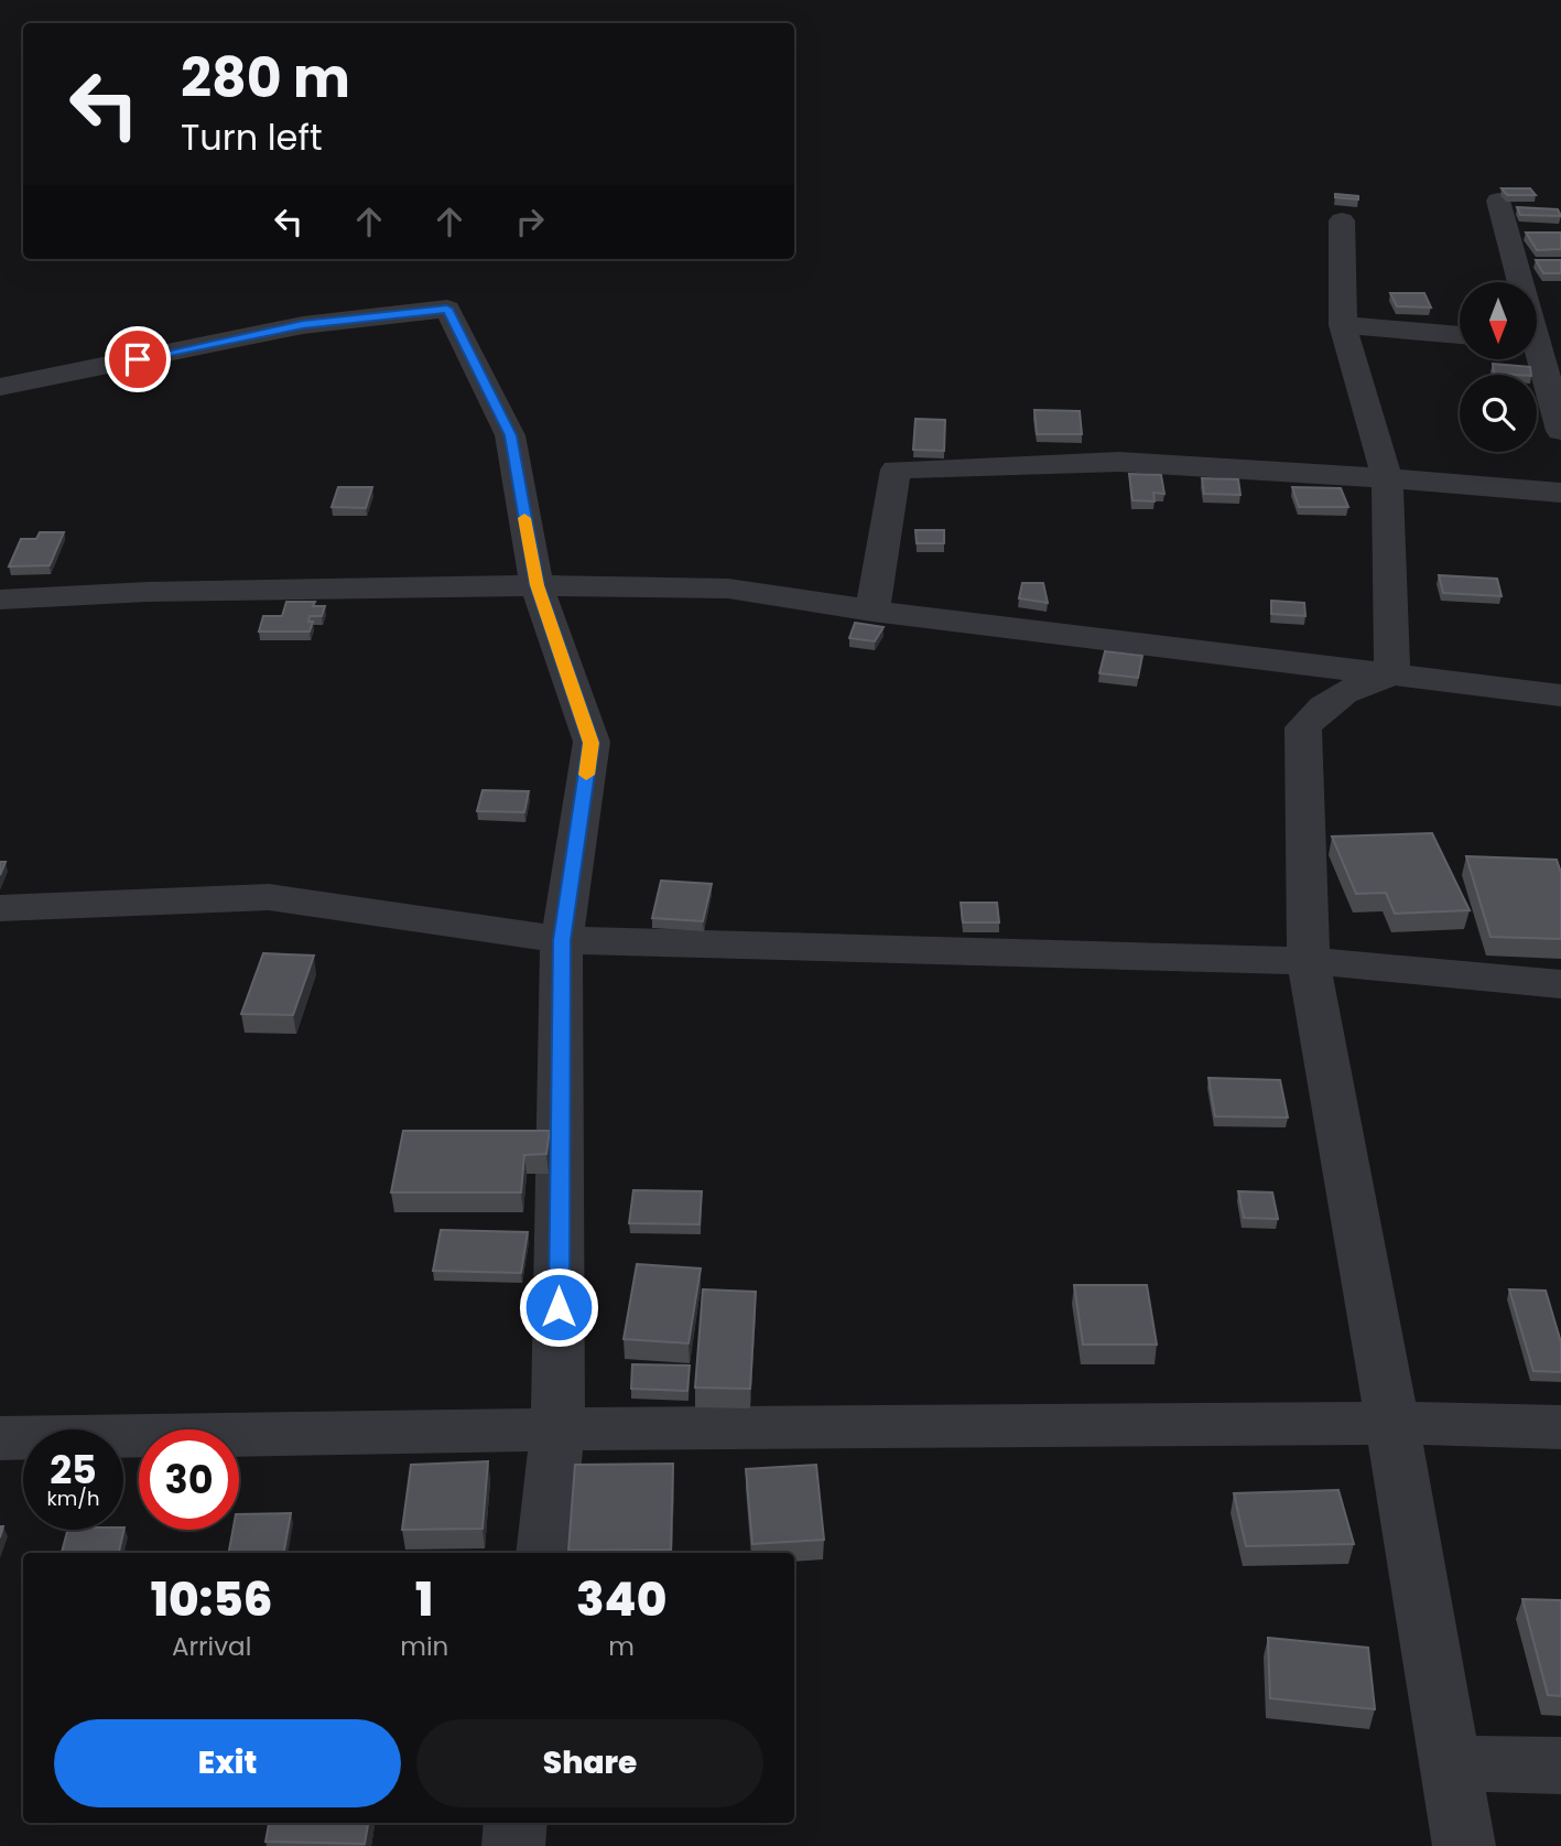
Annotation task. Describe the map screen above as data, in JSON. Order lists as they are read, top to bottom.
{
  "north": "bottom",
  "page": {
    "turn": ["280 m", "Turn left"],
    "speed": "25 km/h",
    "limit": "30",
    "eta": [
      "10:56",
      "Arrival",
      "1",
      "min",
      "340",
      "m"
    ],
    "buttons": ["Exit", "Share"]
  }
}
